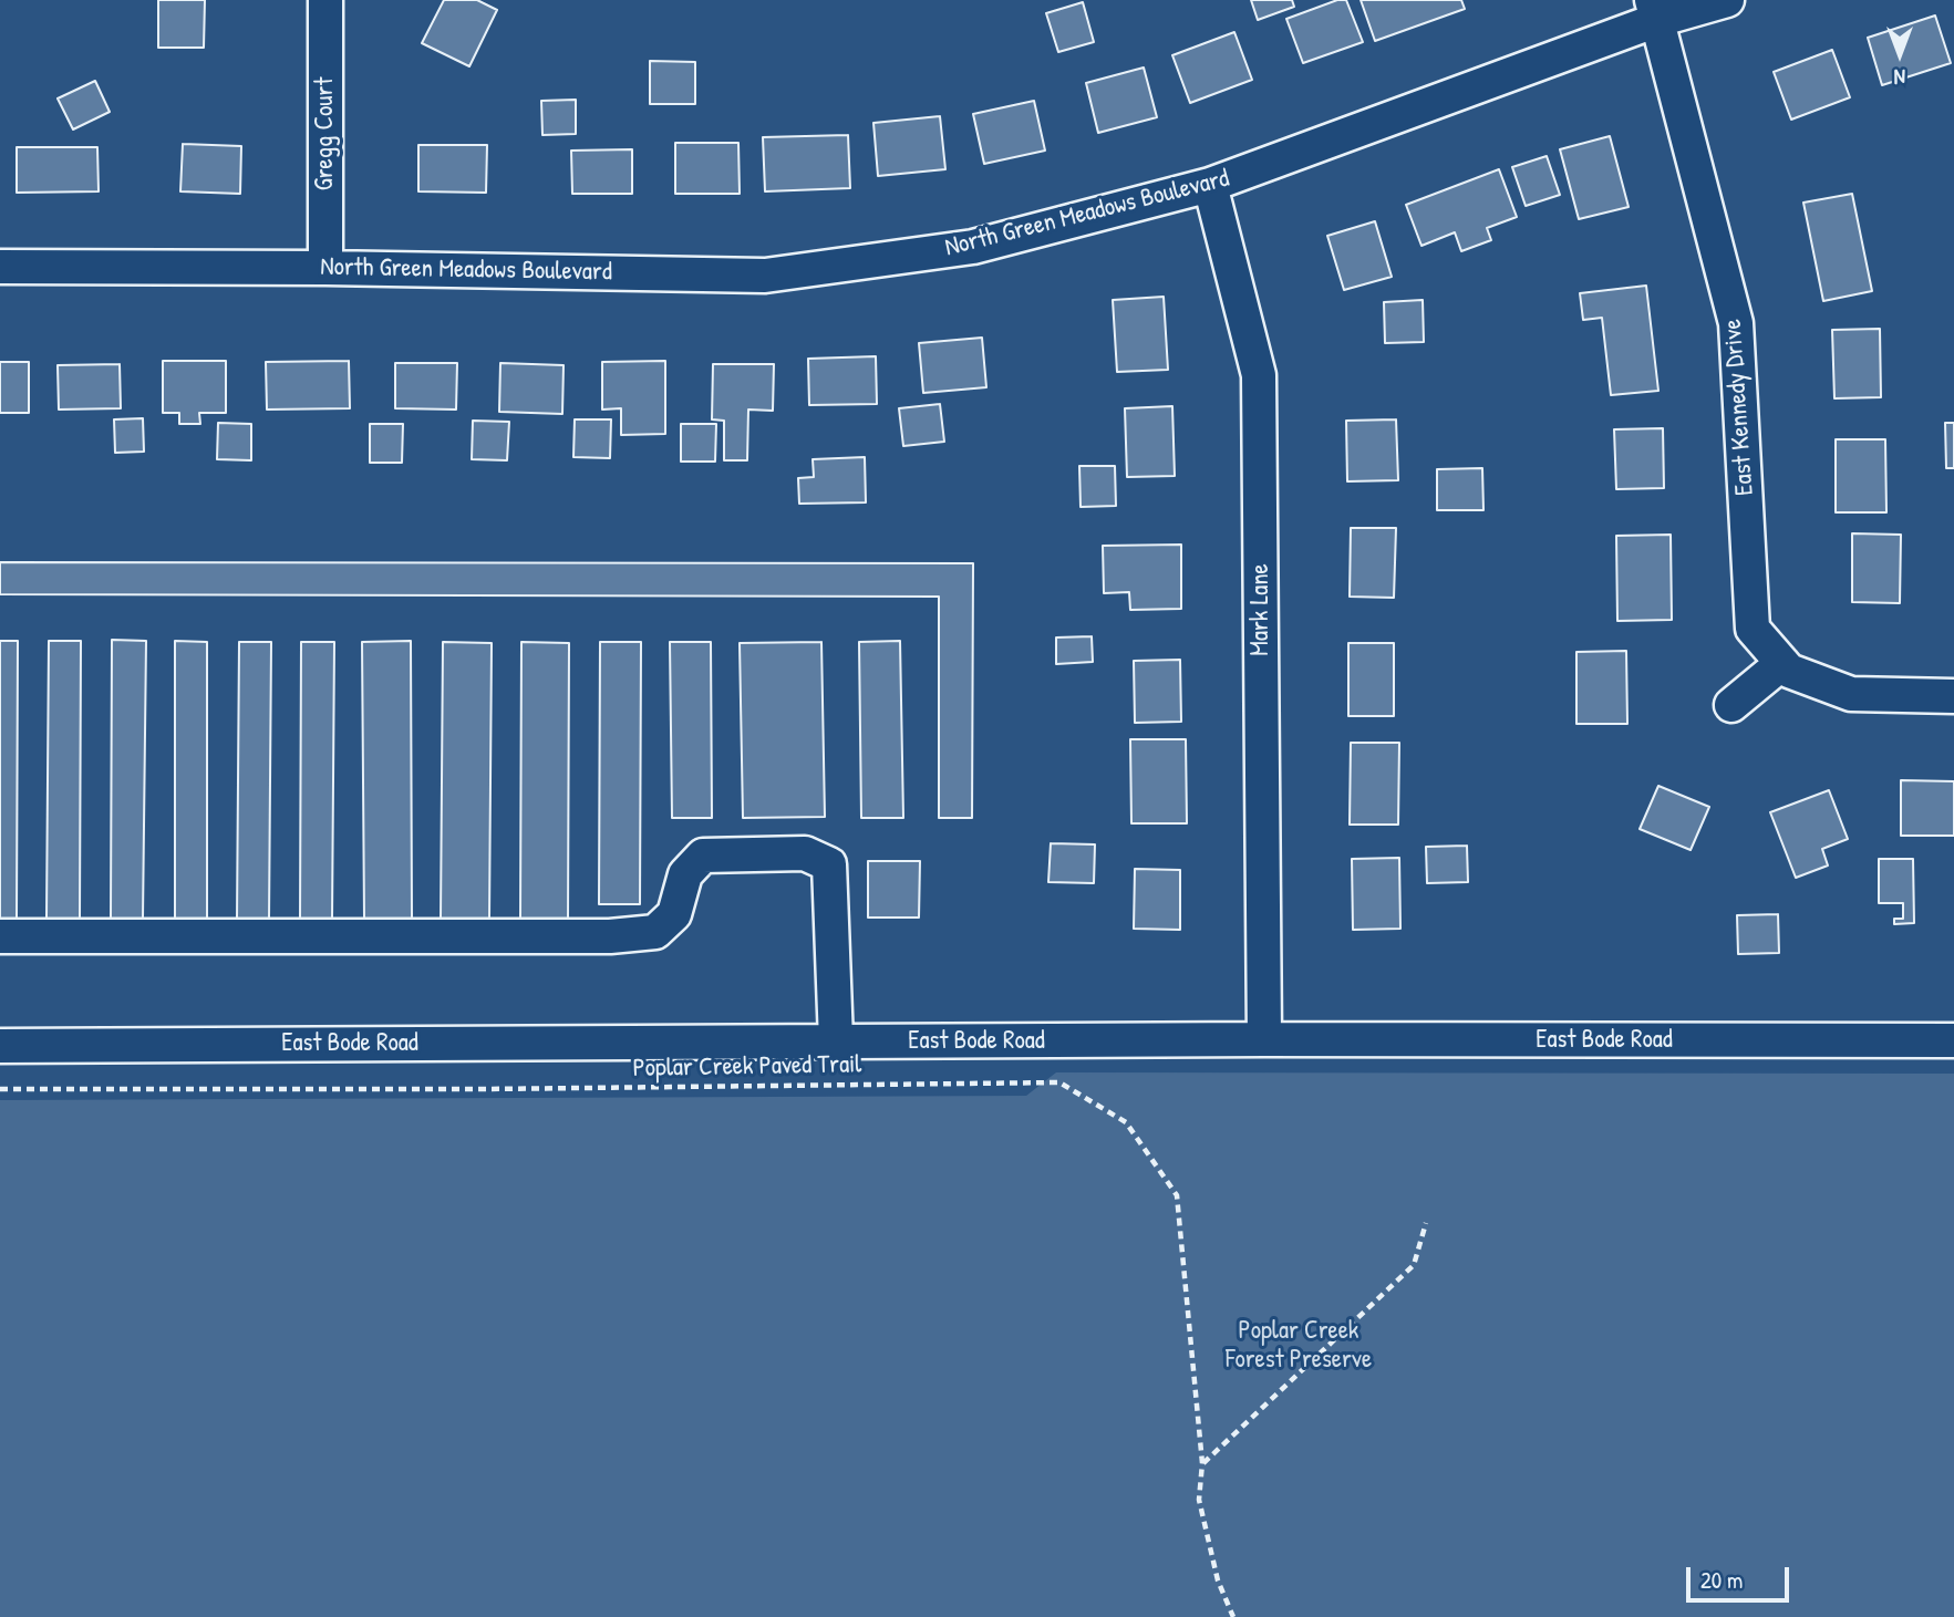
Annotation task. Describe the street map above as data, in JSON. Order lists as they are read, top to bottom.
{
  "streets": {
    "street": [
      "Gregg Court",
      "North Green Meadows Boulevard",
      "East Kennedy Drive",
      "Mark Lane",
      "East Bode Road"
    ],
    "path": ["Poplar Creek Paved Trail"]
  },
  "crossings": [
    ["Gregg Court", "North Green Meadows Boulevard"],
    ["North Green Meadows Boulevard", "East Kennedy Drive"],
    ["North Green Meadows Boulevard", "Mark Lane"],
    ["Mark Lane", "East Bode Road"]
  ],
  "parks": ["Poplar Creek Forest Preserve"],
  "scale_bar": "20 m",
  "north": "bottom"
}
